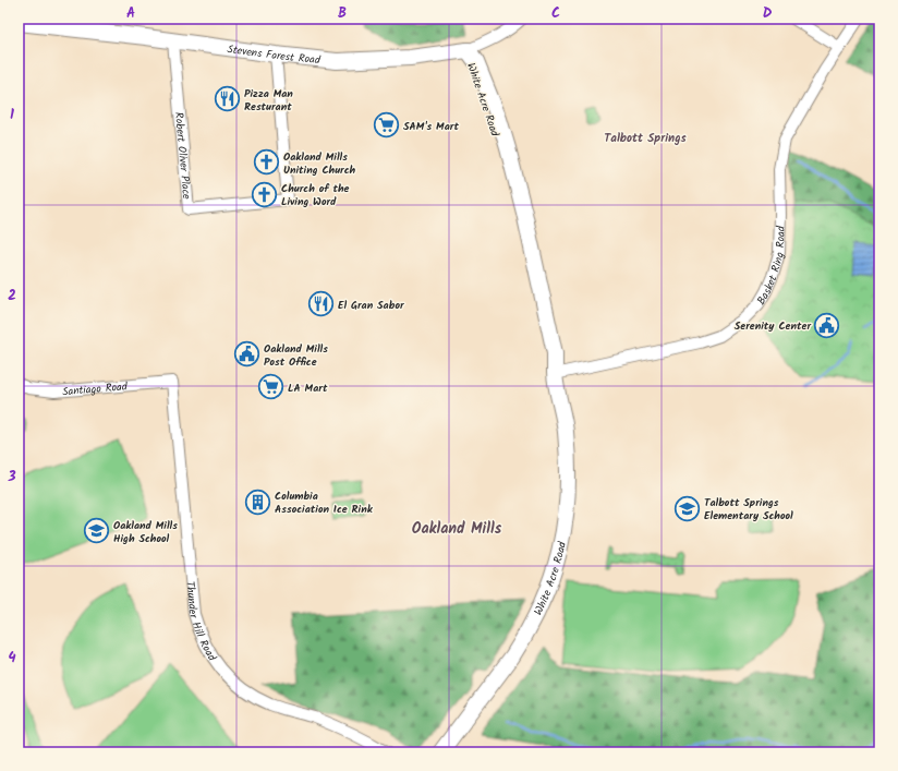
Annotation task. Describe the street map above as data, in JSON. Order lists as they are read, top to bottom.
{
  "streets": {
    "street": [
      "Stevens Forest Road",
      "White Acre Road",
      "Robert Oliver Place",
      "Basket Ring Road",
      "Santiago Road",
      "Thunder Hill Road"
    ]
  },
  "crossings": [
    ["Stevens Forest Road", "White Acre Road"],
    ["Stevens Forest Road", "Robert Oliver Place"],
    ["White Acre Road", "Basket Ring Road"],
    ["Santiago Road", "Thunder Hill Road"]
  ],
  "districts": ["Talbott Springs", "Oakland Mills"],
  "places": {
    "restaurant": ["Pizza Man Resturant", "El Gran Sabor"],
    "supermarket": ["SAM's Mart", "LA Mart"],
    "church": ["Oakland Mills Uniting Church", "Church of the Living Word"],
    "public building": ["Serenity Center", "Oakland Mills Post Office"],
    "building": ["Columbia Association Ice Rink"],
    "school or university": ["Talbott Springs Elementary School", "Oakland Mills High School"]
  },
  "grid": {
    "columns": [
      "A",
      "B",
      "C",
      "D"
    ],
    "rows": [
      "1",
      "2",
      "3",
      "4"
    ]
  }
}
